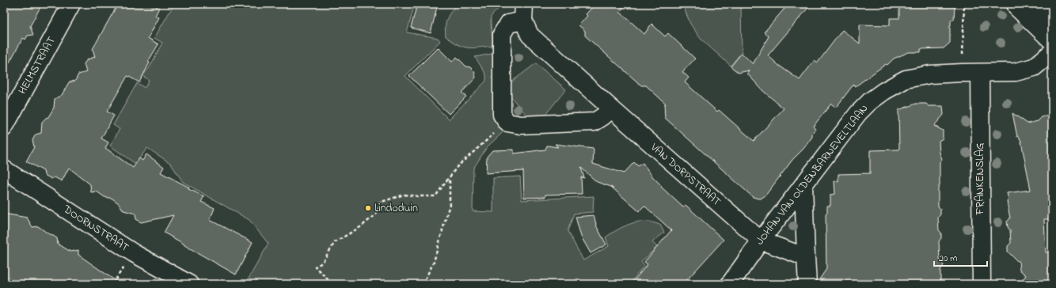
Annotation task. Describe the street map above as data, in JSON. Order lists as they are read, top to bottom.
{
  "streets": {
    "street": [
      "HELMSTRAAT",
      "VAN DORPSTRAAT",
      "JOHAN VAN OLDENBARNEVELTLAAN",
      "FRANKENSLAG",
      "DOORNSTRAAT"
    ]
  },
  "crossings": [
    ["VAN DORPSTRAAT", "JOHAN VAN OLDENBARNEVELTLAAN"],
    ["JOHAN VAN OLDENBARNEVELTLAAN", "FRANKENSLAG"]
  ],
  "places": ["Lindoduin"],
  "scale_bar": "20 m"
}
